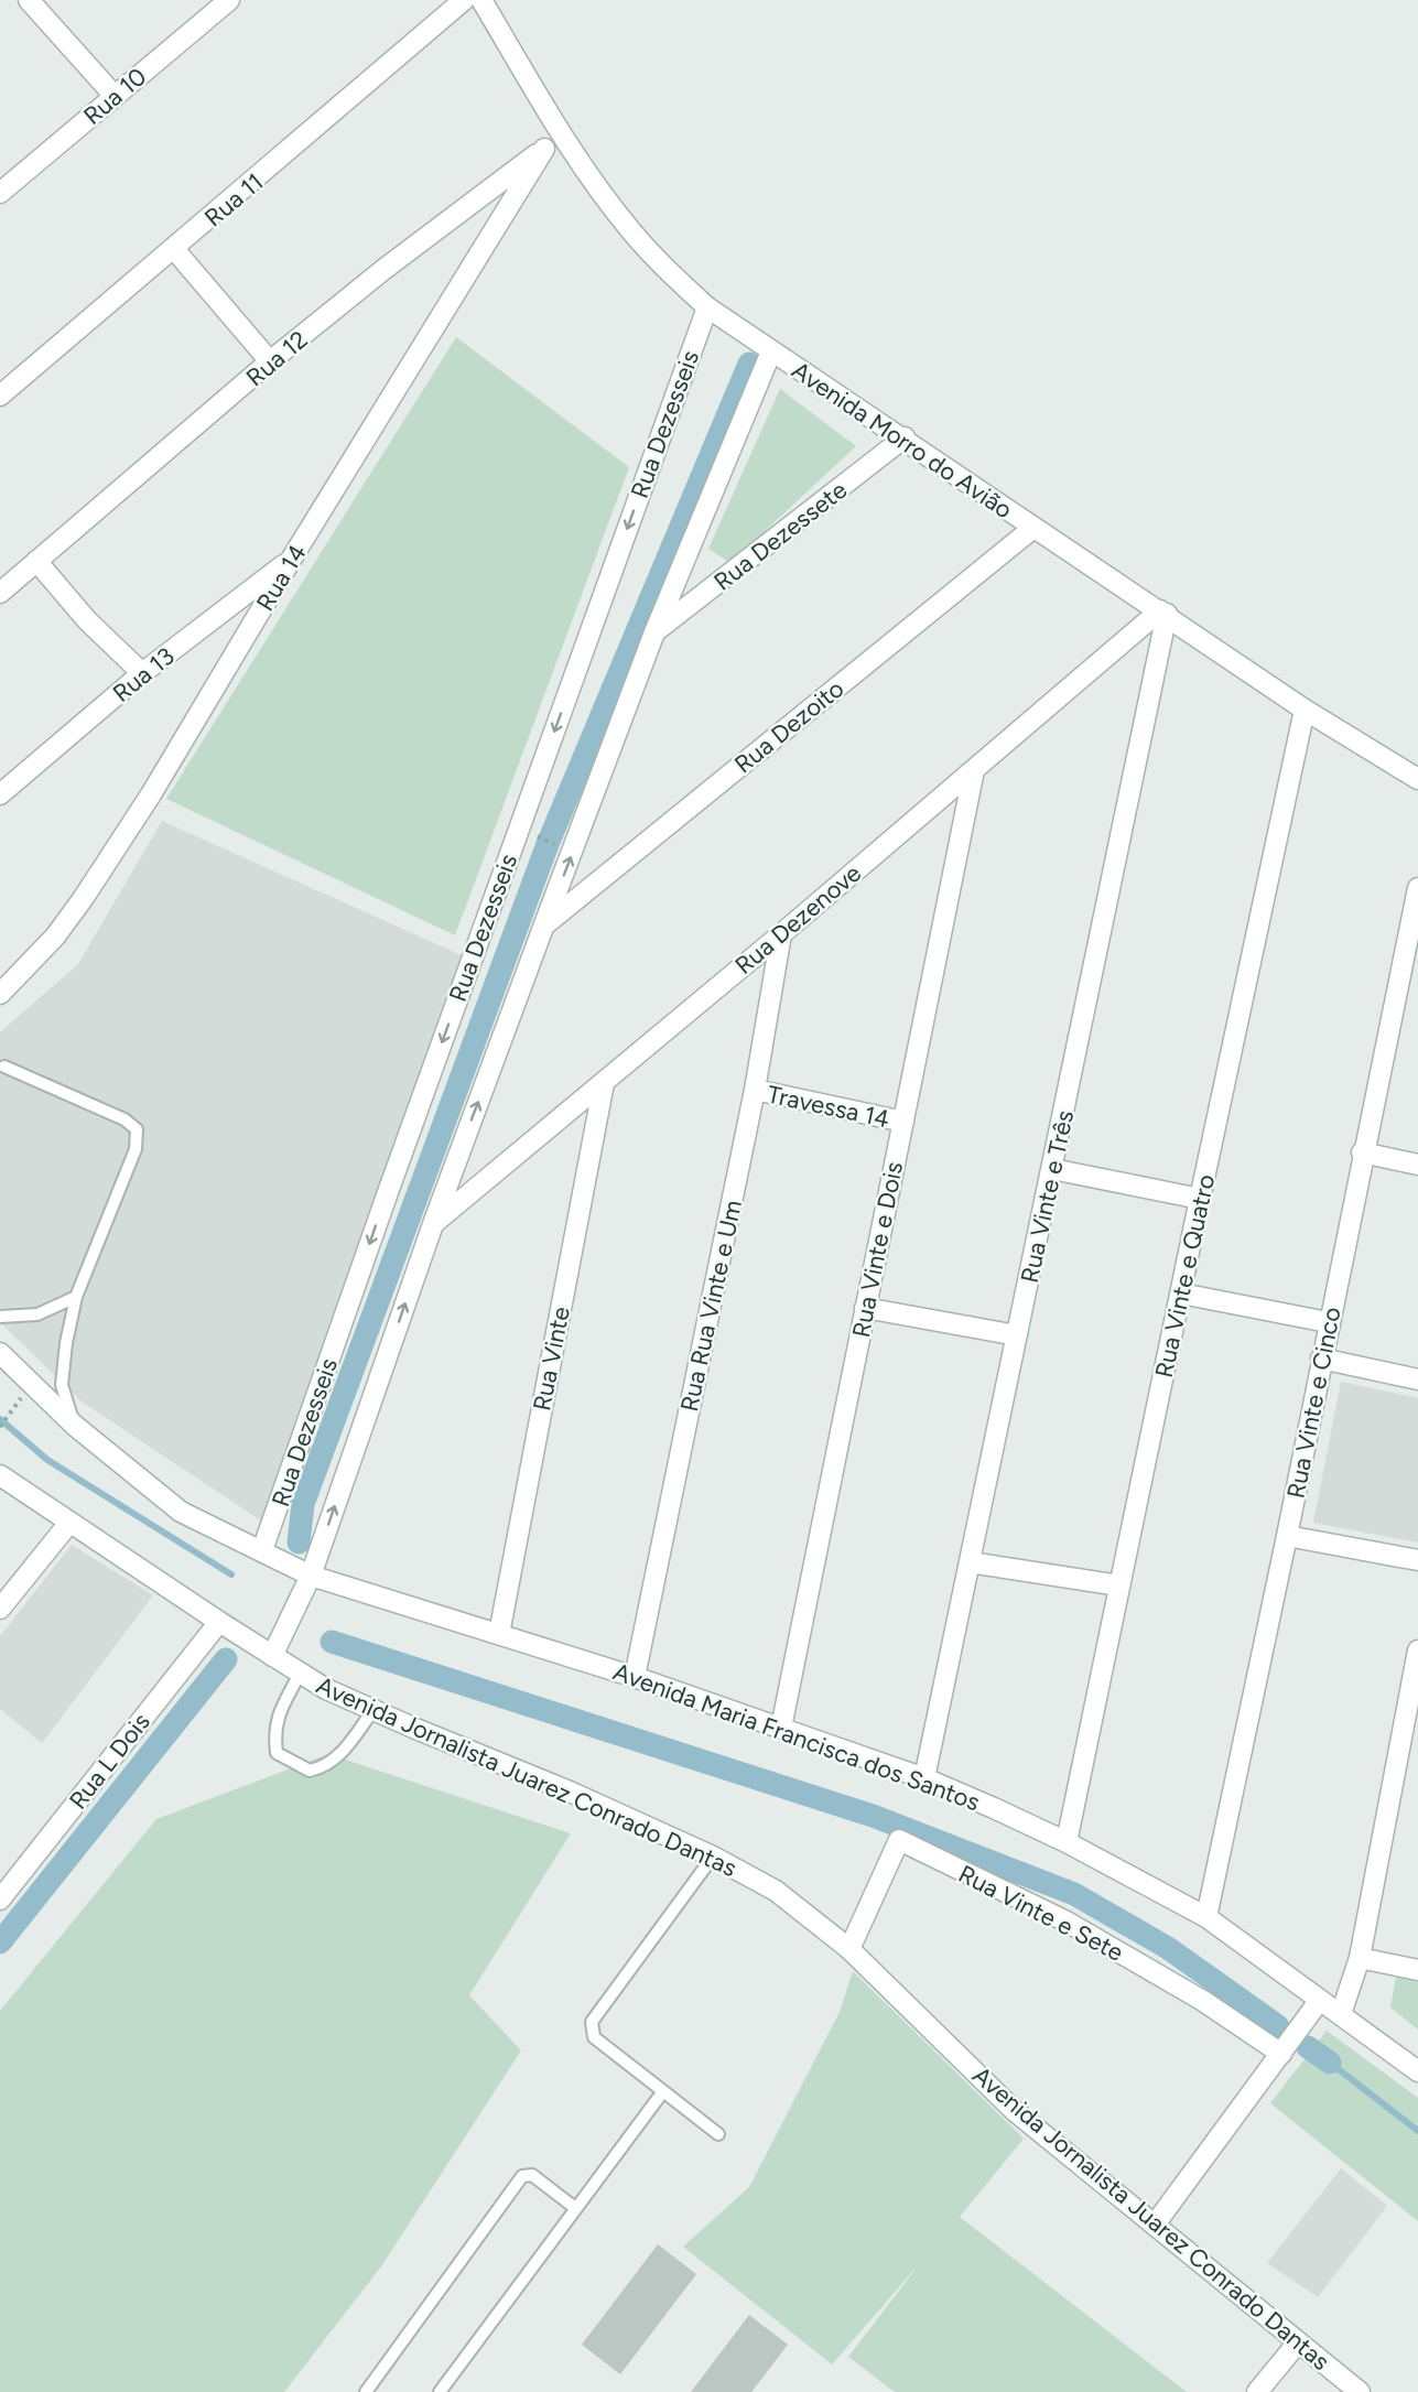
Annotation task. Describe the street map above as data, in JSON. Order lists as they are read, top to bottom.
{
  "streets": {
    "street": [
      "Rua 10",
      "Rua 11",
      "Rua 12",
      "Rua Dezesseis",
      "Avenida Morro do Avião",
      "Rua Dezessete",
      "Rua 14",
      "Rua 13",
      "Rua Dezoito",
      "Rua Dezenove",
      "Travessa 14",
      "Rua Vinte e Três",
      "Rua Vinte e Dois",
      "Rua Vinte e Quatro",
      "Rua Rua Vinte e Um",
      "Rua Vinte",
      "Rua Vinte e Cinco",
      "Avenida Maria Francisca dos Santos",
      "Rua L Dois",
      "Avenida Jornalista Juarez Conrado Dantas",
      "Rua Vinte e Sete"
    ]
  },
  "crossings": [
    ["Rua 12", "Avenida Morro do Avião"],
    ["Rua 12", "Rua 14"],
    ["Rua Dezesseis", "Avenida Morro do Avião"],
    ["Rua Dezesseis", "Avenida Maria Francisca dos Santos"],
    ["Avenida Morro do Avião", "Rua Dezessete"],
    ["Avenida Morro do Avião", "Rua Dezoito"],
    ["Avenida Morro do Avião", "Rua Dezenove"],
    ["Avenida Morro do Avião", "Rua Vinte e Três"],
    ["Avenida Morro do Avião", "Rua Vinte e Quatro"],
    ["Rua 14", "Rua 13"],
    ["Rua Dezenove", "Rua Vinte e Três"],
    ["Rua Dezenove", "Rua Vinte e Dois"],
    ["Rua Dezenove", "Rua Rua Vinte e Um"],
    ["Rua Dezenove", "Rua Vinte"],
    ["Travessa 14", "Rua Vinte e Dois"],
    ["Travessa 14", "Rua Rua Vinte e Um"],
    ["Rua Vinte e Três", "Avenida Maria Francisca dos Santos"],
    ["Rua Vinte e Dois", "Avenida Maria Francisca dos Santos"],
    ["Rua Vinte e Quatro", "Avenida Maria Francisca dos Santos"],
    ["Rua Rua Vinte e Um", "Avenida Maria Francisca dos Santos"],
    ["Rua Vinte", "Avenida Maria Francisca dos Santos"],
    ["Rua Vinte e Cinco", "Avenida Maria Francisca dos Santos"],
    ["Rua L Dois", "Avenida Jornalista Juarez Conrado Dantas"],
    ["Avenida Jornalista Juarez Conrado Dantas", "Rua Vinte e Sete"]
  ]
}
